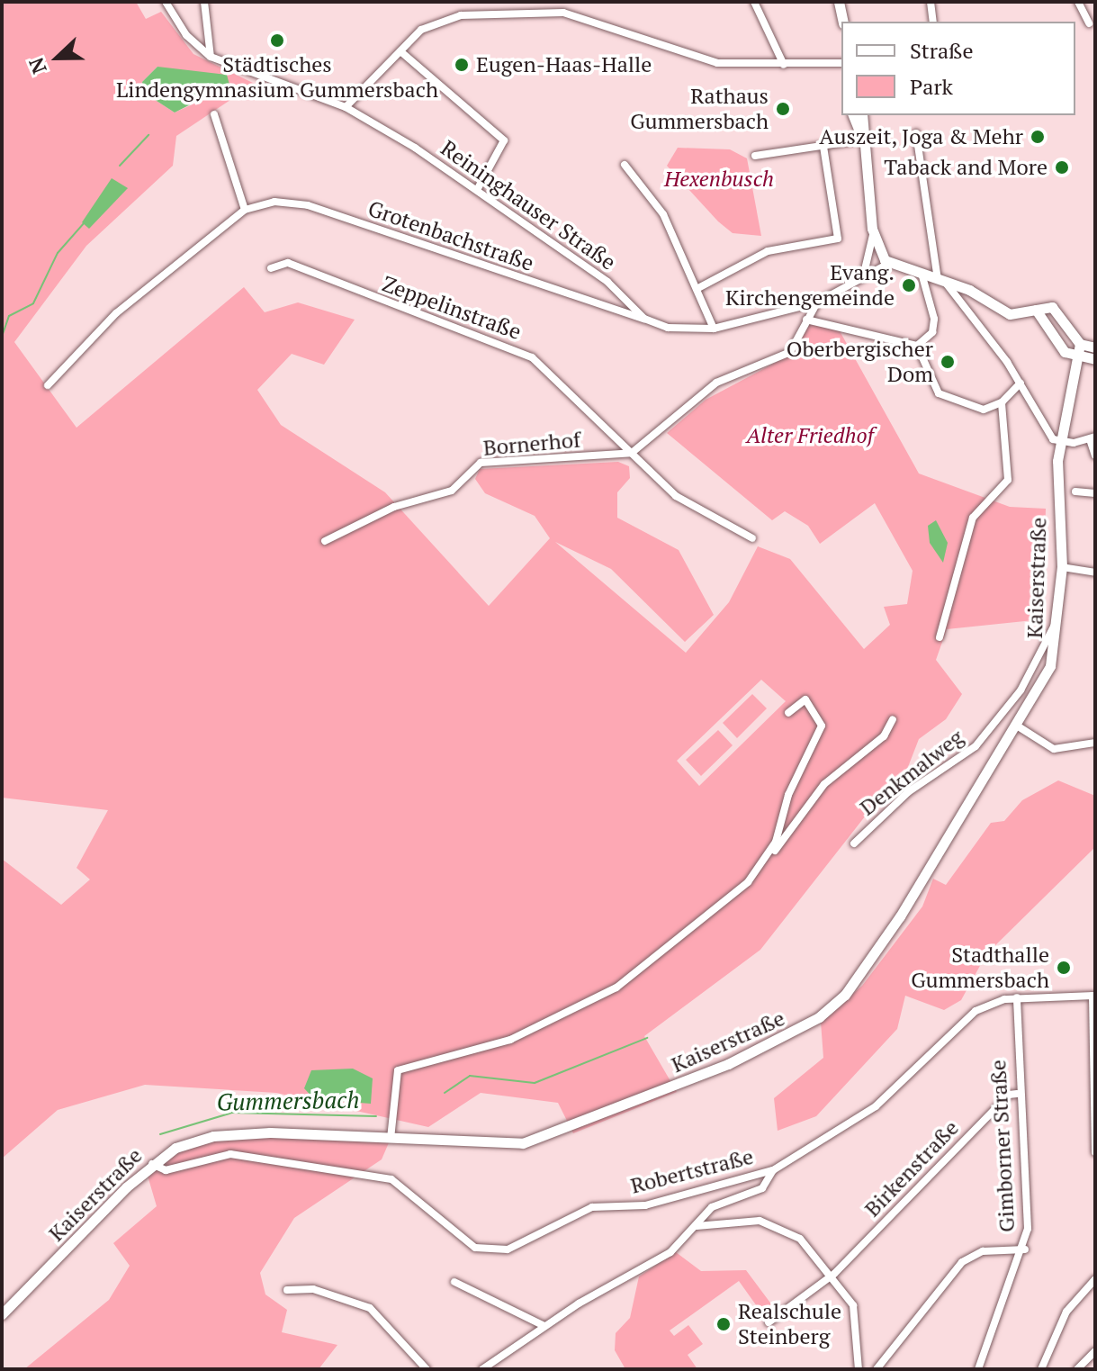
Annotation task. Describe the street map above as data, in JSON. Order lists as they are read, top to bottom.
{
  "streets": {
    "street": [
      "Reininghauser Straße",
      "Grotenbachstraße",
      "Zeppelinstraße",
      "Bornerhof",
      "Kaiserstraße",
      "Denkmalweg",
      "Gimborner Straße",
      "Birkenstraße",
      "Robertstraße"
    ]
  },
  "crossings": [
    ["Reininghauser Straße", "Grotenbachstraße"],
    ["Zeppelinstraße", "Bornerhof"],
    ["Kaiserstraße", "Denkmalweg"],
    ["Kaiserstraße", "Robertstraße"],
    ["Gimborner Straße", "Birkenstraße"],
    ["Gimborner Straße", "Robertstraße"]
  ],
  "water": ["Gummersbach"],
  "parks": ["Hexenbusch", "Alter Friedhof"],
  "places": [
    "Städtisches Lindengymnasium Gummersbach",
    "Eugen-Haas-Halle",
    "Rathaus Gummersbach",
    "Auszeit, Joga & Mehr",
    "Taback and More",
    "Evang. Kirchengemeinde",
    "Oberbergischer Dom",
    "Stadthalle Gummersbach",
    "Realschule Steinberg"
  ],
  "legend": ["Straße", "Park"],
  "north": "left"
}
